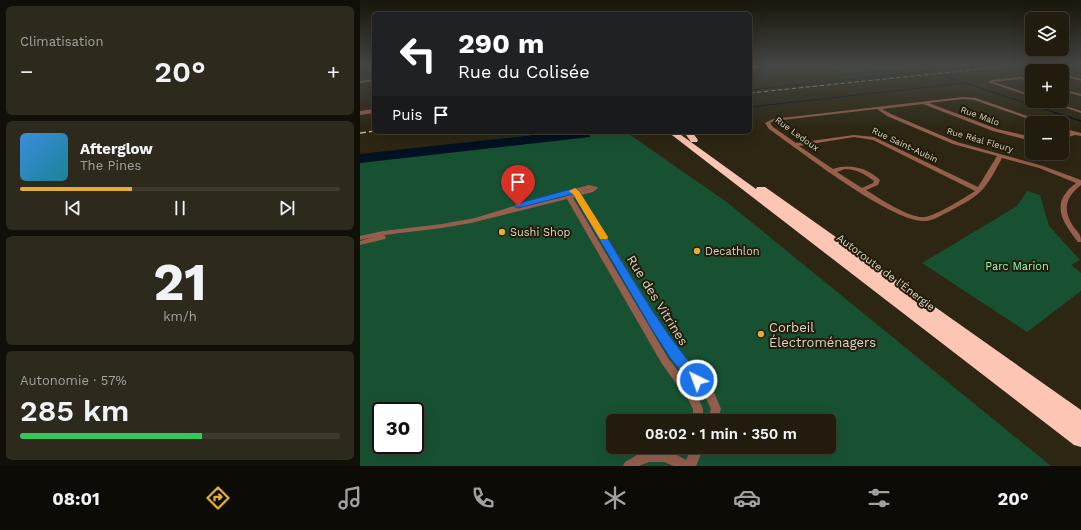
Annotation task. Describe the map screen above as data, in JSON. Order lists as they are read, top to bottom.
{
  "streets": {
    "highway": ["Autoroute de l'Énergie"],
    "street": [
      "Rue Malo",
      "Rue Ledoux",
      "Rue Réal Fleury",
      "Rue Saint-Aubin",
      "Rue des Vitrines"
    ]
  },
  "crossings": [
    ["Rue Malo", "Rue Ledoux"],
    ["Rue Ledoux", "Rue Réal Fleury"],
    ["Rue Ledoux", "Rue Saint-Aubin"]
  ],
  "parks": ["Parc Marion"],
  "places": ["Sushi Shop", "Decathlon", "Corbeil Électroménagers"],
  "page": {
    "tile": [
      "Climatisation",
      ["21", "km/h"],
      ["Autonomie · 57%", "285 km"]
    ],
    "map_buttons": ["+", "−"],
    "turn": ["290 m", "Rue du Colisée"],
    "heat": ["−", "20°", "+"],
    "then": "Puis",
    "song": ["Afterglow", "The Pines"],
    "limit": "30",
    "trip": "08:02 · 1 min · 350 m",
    "tabs": ["08:01", "20°"]
  }
}
